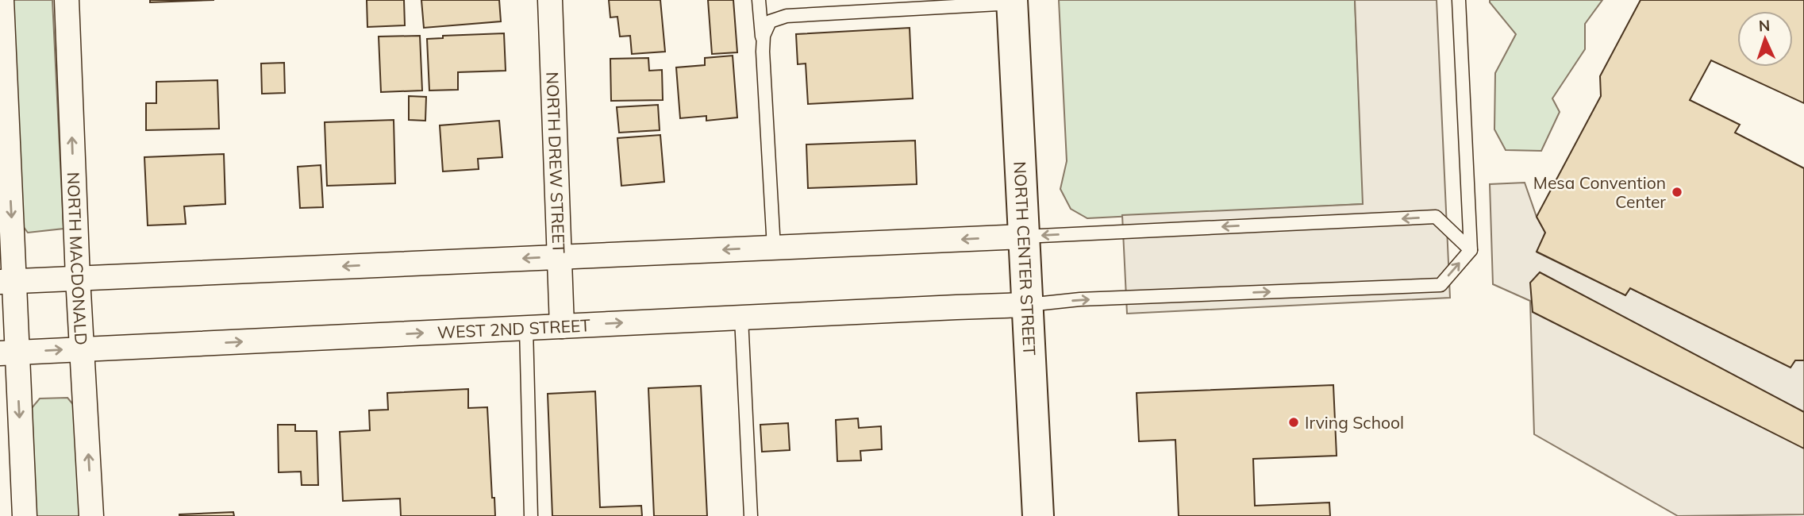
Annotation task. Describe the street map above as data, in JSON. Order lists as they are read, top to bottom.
{
  "streets": {
    "street": [
      "NORTH DREW STREET",
      "NORTH MACDONALD",
      "NORTH CENTER STREET",
      "WEST 2ND STREET"
    ]
  },
  "crossings": [
    ["NORTH DREW STREET", "WEST 2ND STREET"],
    ["NORTH MACDONALD", "WEST 2ND STREET"],
    ["NORTH CENTER STREET", "WEST 2ND STREET"]
  ],
  "places": ["Mesa Convention Center", "Irving School"],
  "north": "top"
}
